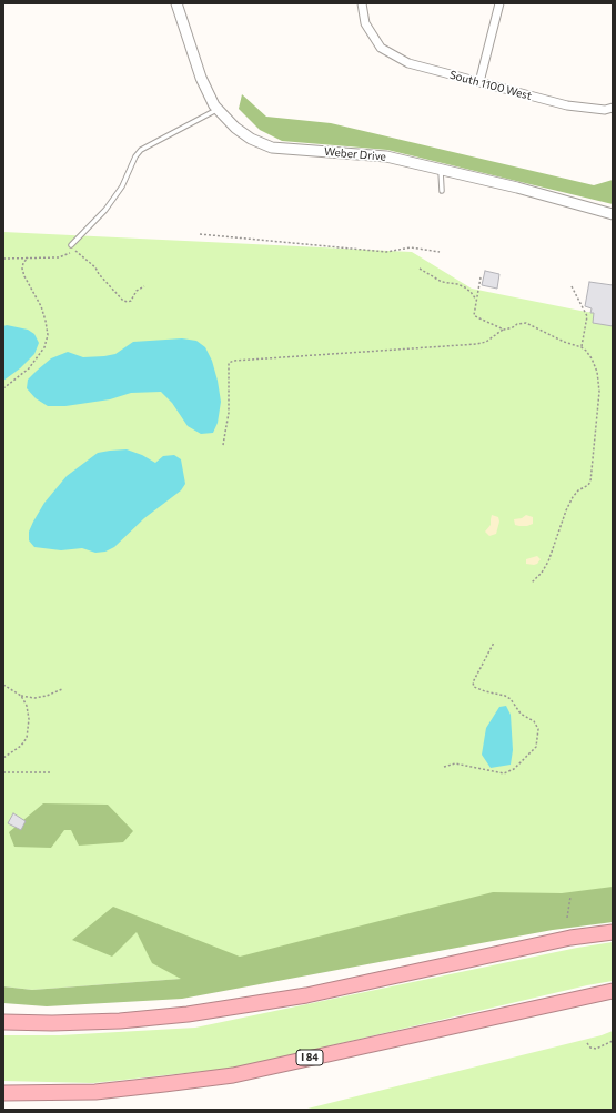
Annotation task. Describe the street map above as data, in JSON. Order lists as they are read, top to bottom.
{
  "streets": {
    "highway": ["I 84"],
    "street": ["South 1100 West", "Weber Drive"]
  }
}
